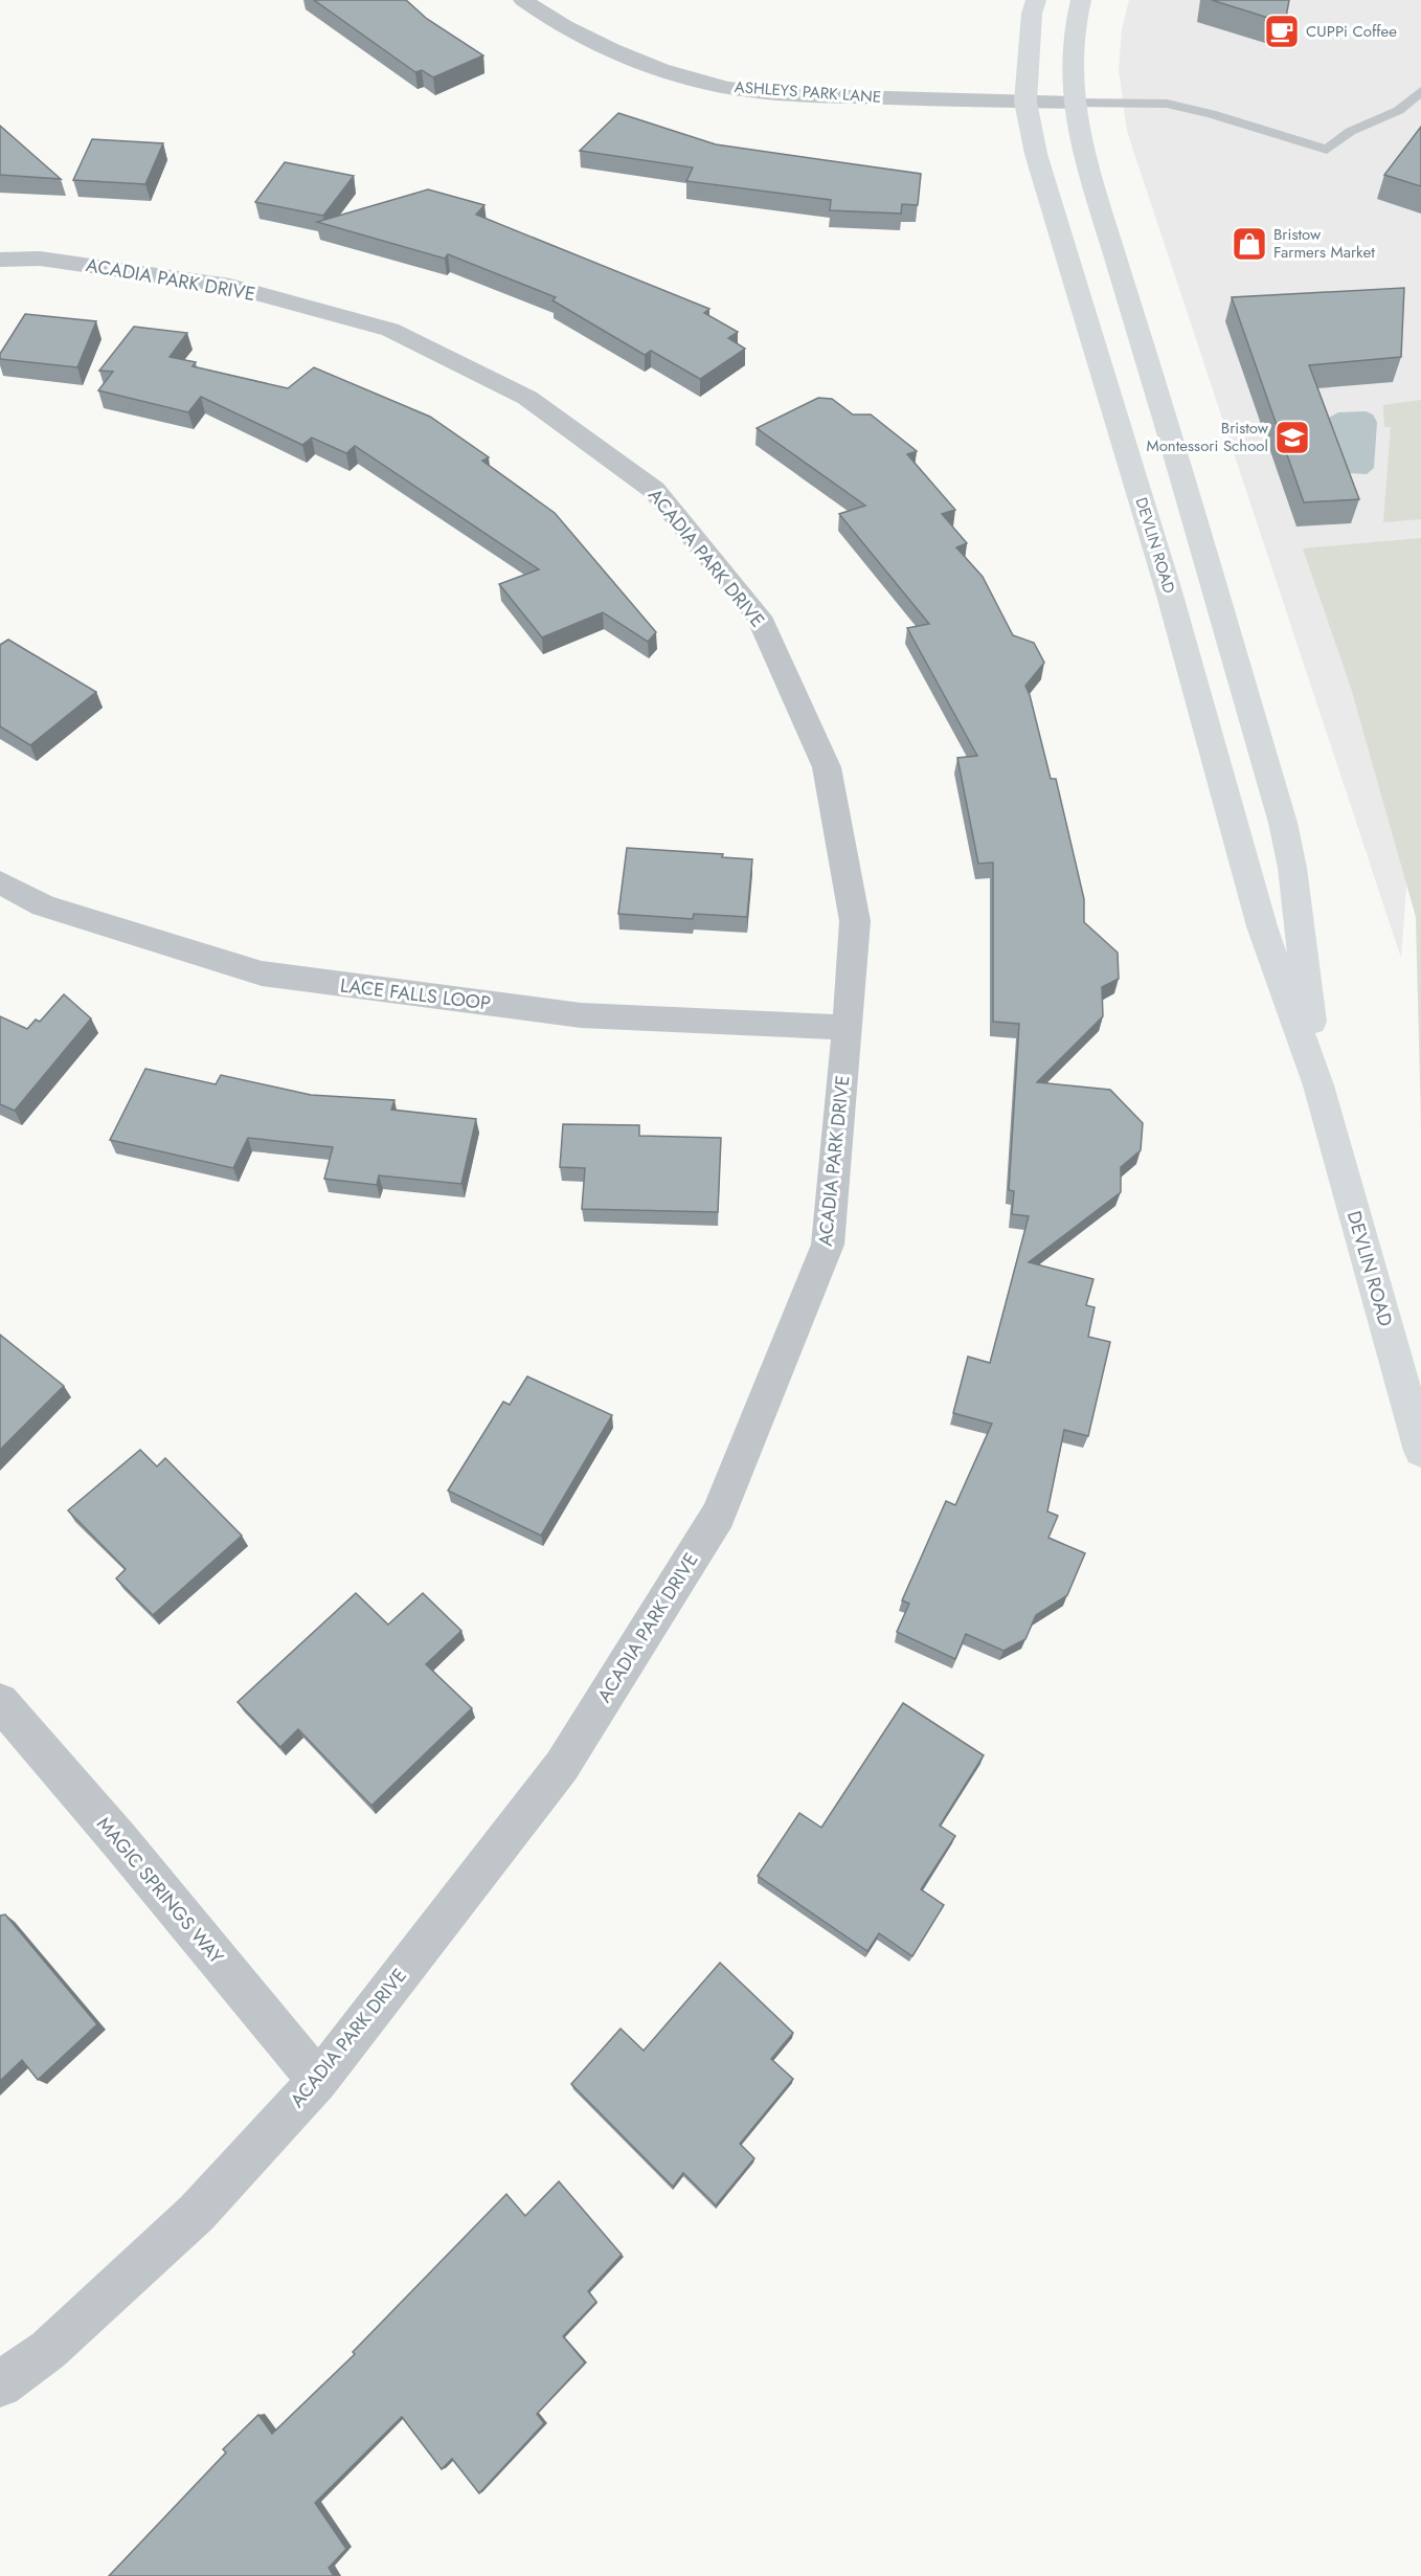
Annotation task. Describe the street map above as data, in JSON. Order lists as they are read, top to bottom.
{
  "streets": {
    "main road": ["DEVLIN ROAD"],
    "street": [
      "ASHLEYS PARK LANE",
      "ACADIA PARK DRIVE",
      "LACE FALLS LOOP",
      "MAGIC SPRINGS WAY"
    ]
  },
  "crossings": [
    ["ASHLEYS PARK LANE", "DEVLIN ROAD"],
    ["ACADIA PARK DRIVE", "LACE FALLS LOOP"],
    ["ACADIA PARK DRIVE", "MAGIC SPRINGS WAY"]
  ],
  "places": {
    "cafe": ["CUPPi Coffee"],
    "shop": ["Bristow Farmers Market"],
    "school or university": ["Bristow Montessori School"]
  }
}
